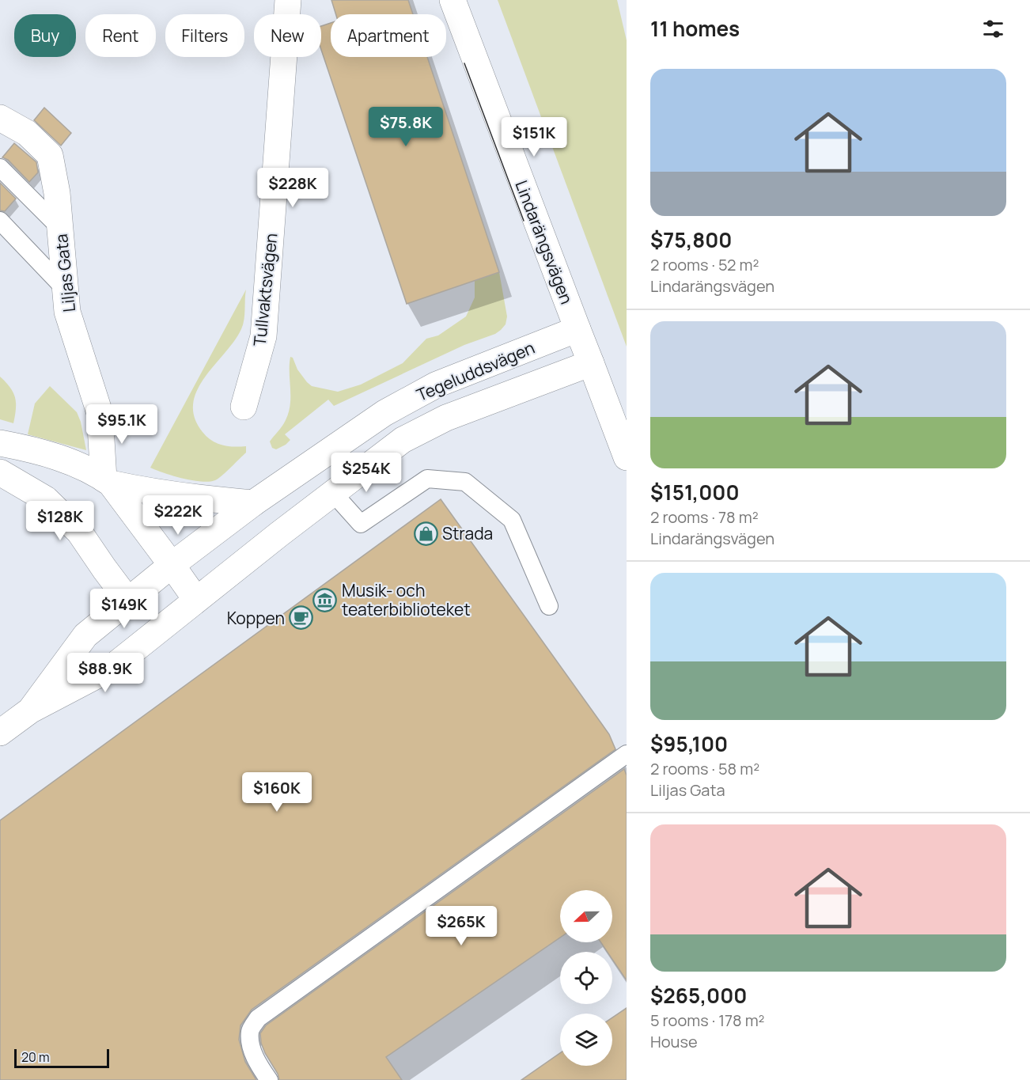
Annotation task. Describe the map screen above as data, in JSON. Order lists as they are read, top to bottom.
{
  "streets": {
    "street": [
      "Lindarängsvägen",
      "Liljas Gata",
      "Tullvaktsvägen",
      "Tegeluddsvägen"
    ]
  },
  "crossings": [
    ["Lindarängsvägen", "Tegeluddsvägen"]
  ],
  "places": {
    "shop": ["Strada"],
    "museum": ["Musik- och teaterbiblioteket"],
    "cafe": ["Koppen"]
  },
  "scale_bar": "20 m",
  "north": "left",
  "page": {
    "heading": "11 homes",
    "chip": [
      "Buy",
      "Rent",
      "Filters",
      "New",
      "Apartment"
    ],
    "list": [
      {
        "name": "$75,800",
        "note": "2 rooms · 52 m² · Lindarängsvägen"
      },
      {
        "name": "$151,000",
        "note": "2 rooms · 78 m² · Lindarängsvägen"
      },
      {
        "name": "$95,100",
        "note": "2 rooms · 58 m² · Liljas Gata"
      },
      {
        "name": "$265,000",
        "note": "5 rooms · 178 m² · House"
      }
    ],
    "price": [
      "$75.8K",
      "$151K",
      "$228K",
      "$95.1K",
      "$254K",
      "$222K",
      "$128K",
      "$149K",
      "$88.9K",
      "$160K",
      "$265K"
    ],
    "scale": "20 m"
  }
}
